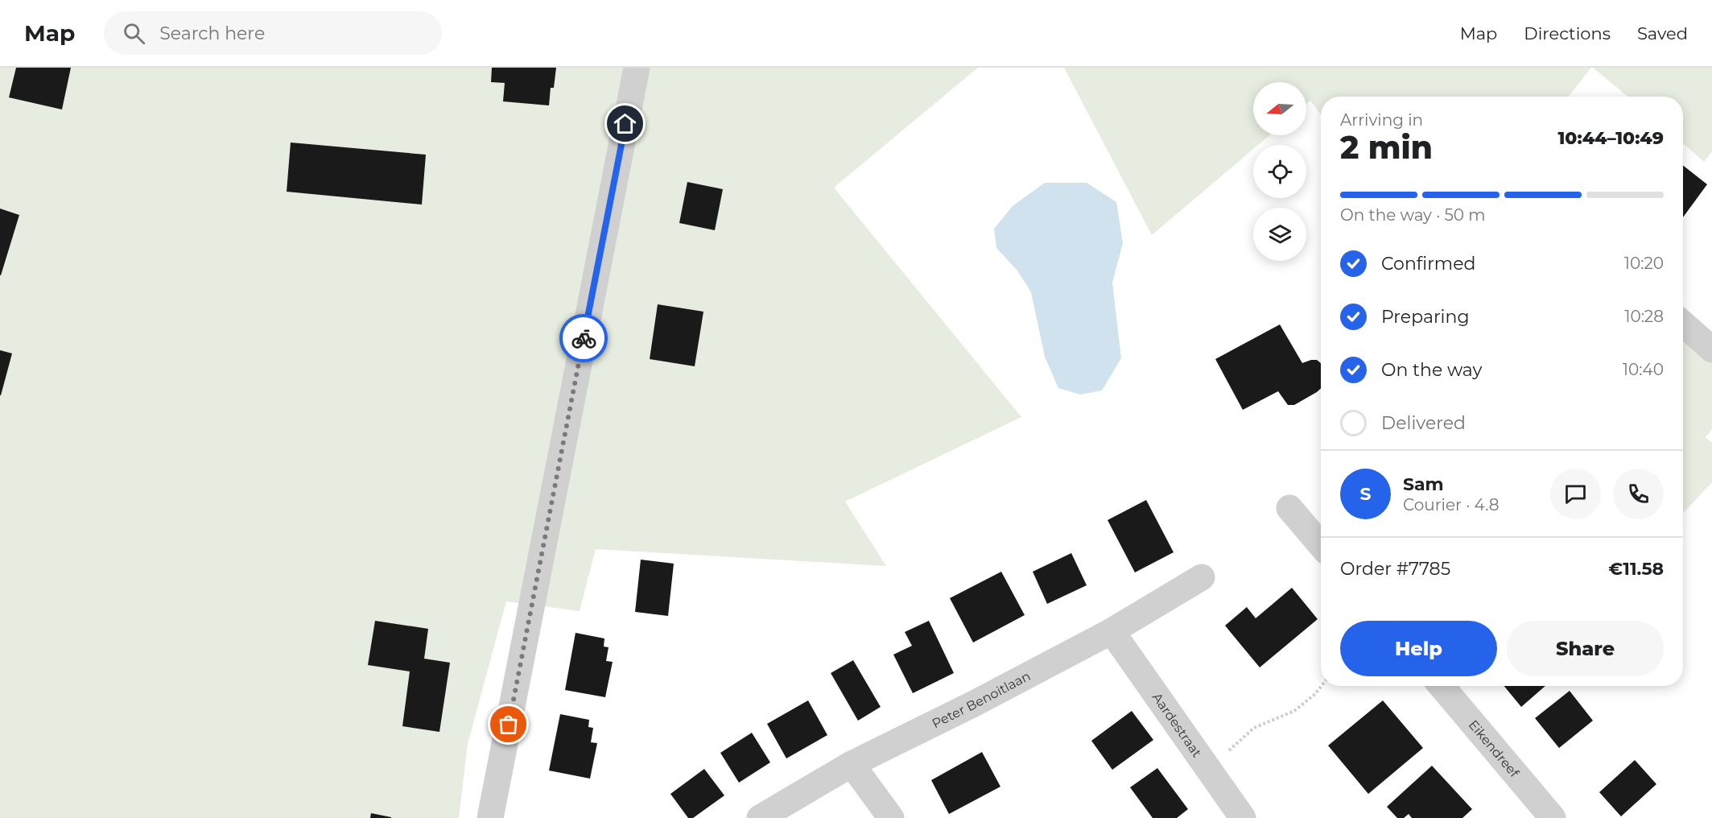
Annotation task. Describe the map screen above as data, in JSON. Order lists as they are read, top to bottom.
{
  "streets": {
    "street": ["Peter Benoitlaan", "Aardestraat", "Eikendreef"]
  },
  "crossings": [
    ["Peter Benoitlaan", "Aardestraat"]
  ],
  "north": "left",
  "page": {
    "header": "Map",
    "search": "Search here",
    "nav": ["Map", "Directions", "Saved"],
    "heading": ["2 min", "Arriving in", "10:44–10:49"],
    "panel": [
      "Sam",
      "Courier · 4.8",
      "Order #7785",
      "€11.58"
    ],
    "bar": "On the way · 50 m",
    "list": [
      ["Confirmed", "10:20"],
      ["Preparing", "10:28"],
      ["On the way", "10:40"],
      "Delivered"
    ],
    "round": "S",
    "buttons": ["Help", "Share"]
  }
}
